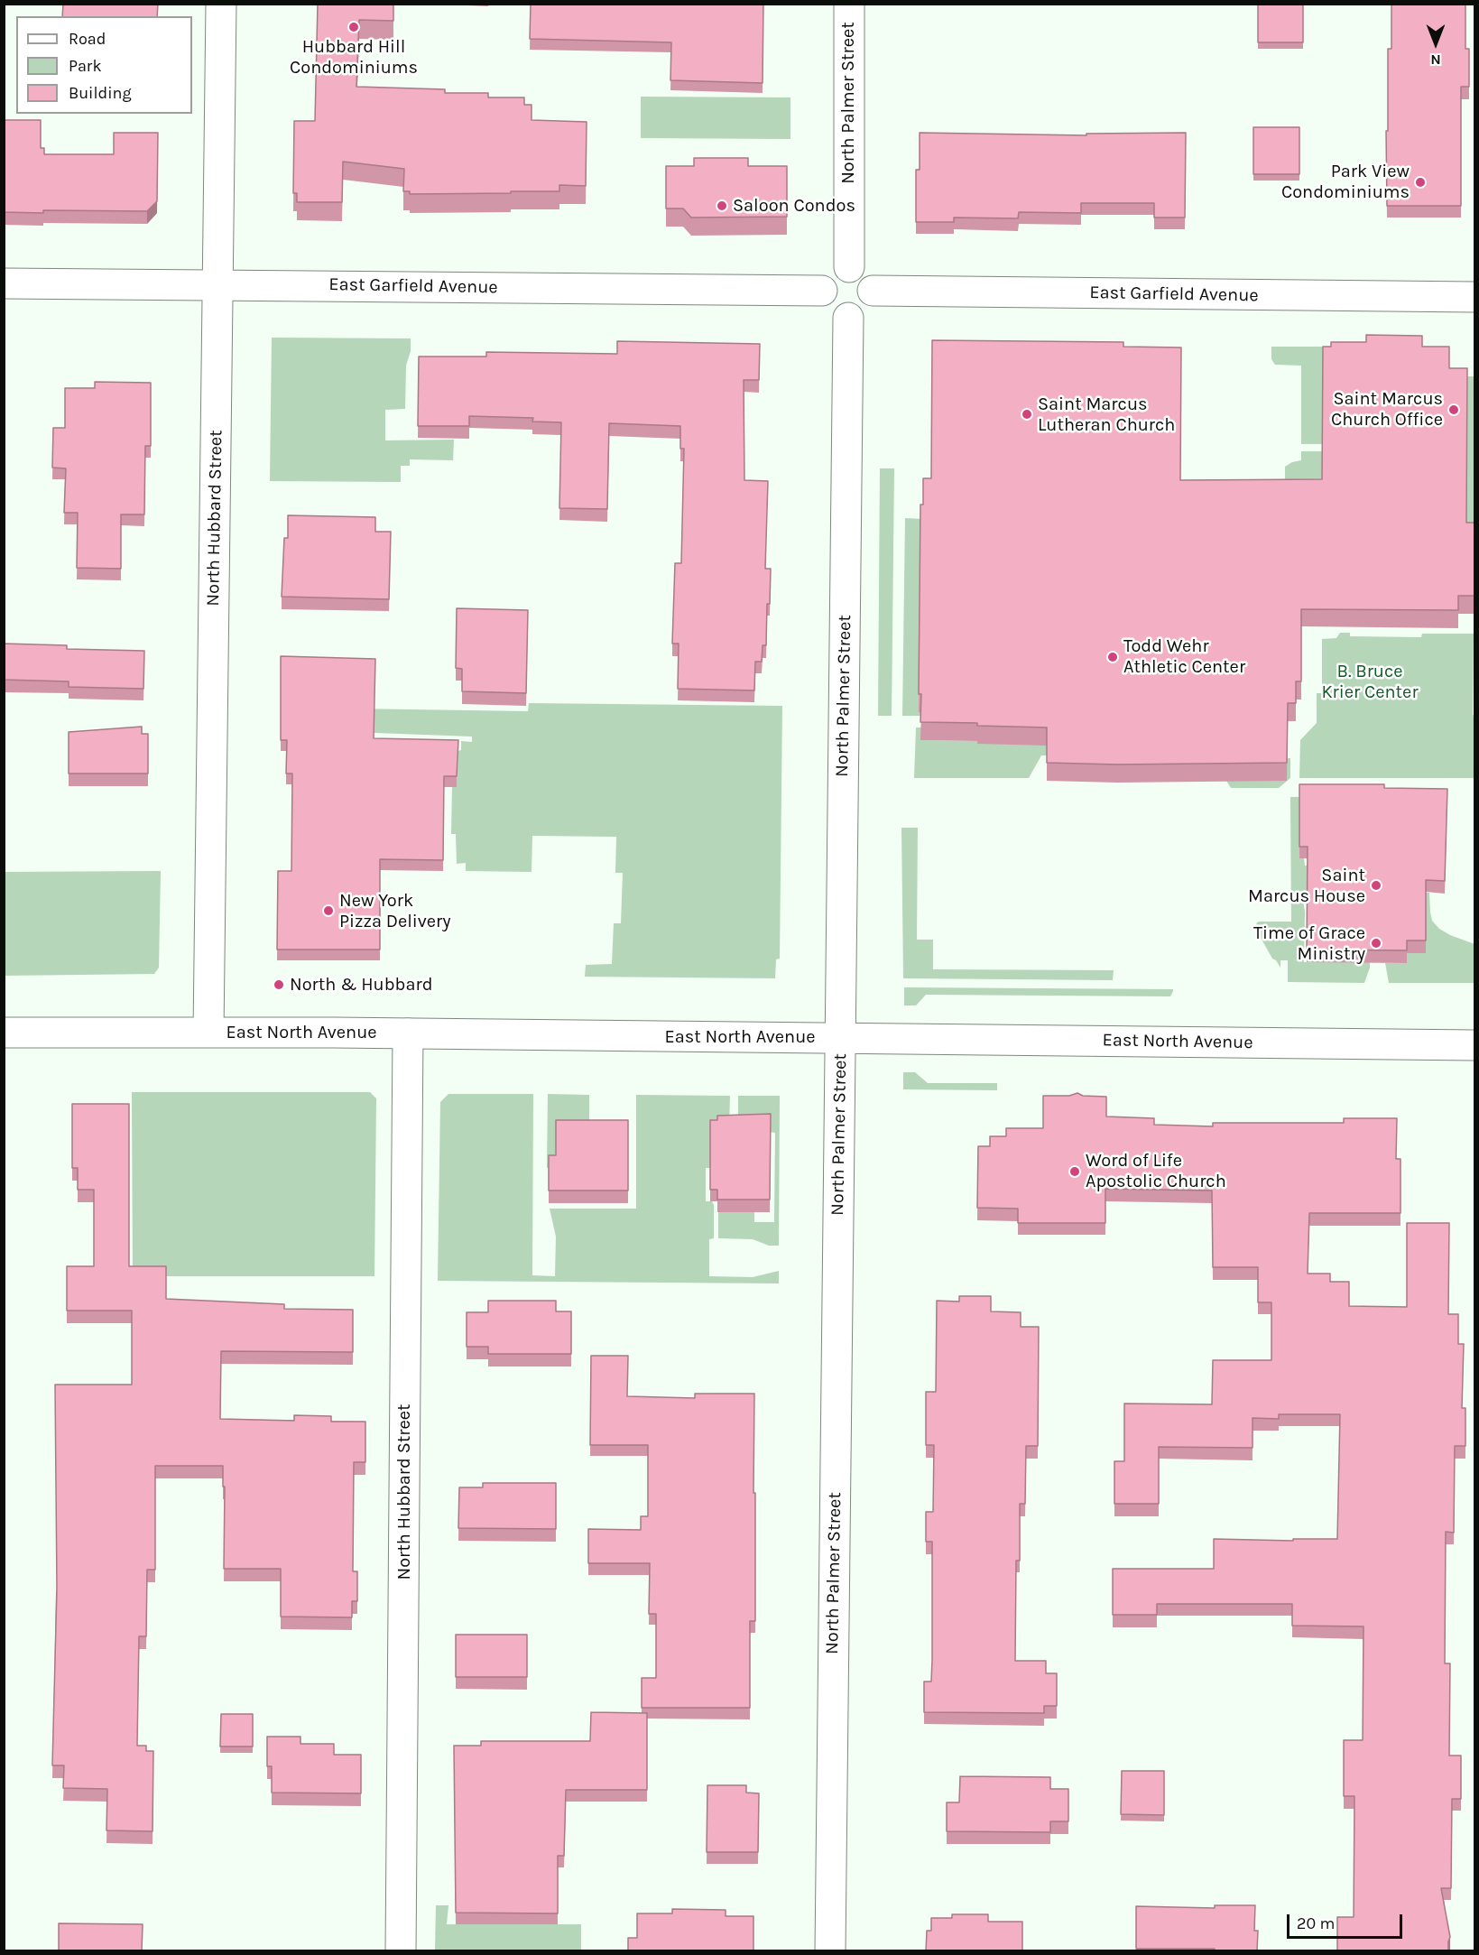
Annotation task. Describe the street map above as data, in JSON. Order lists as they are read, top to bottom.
{
  "streets": {
    "street": [
      "North Palmer Street",
      "East Garfield Avenue",
      "North Hubbard Street",
      "East North Avenue"
    ]
  },
  "crossings": [
    ["North Palmer Street", "East Garfield Avenue"],
    ["North Palmer Street", "East North Avenue"],
    ["East Garfield Avenue", "North Hubbard Street"],
    ["North Hubbard Street", "East North Avenue"]
  ],
  "parks": ["B. Bruce Krier Center"],
  "places": [
    "Hubbard Hill Condominiums",
    "Park View Condominiums",
    "Saloon Condos",
    "Saint Marcus Church Office",
    "Saint Marcus Lutheran Church",
    "Todd Wehr Athletic Center",
    "Saint Marcus House",
    "New York Pizza Delivery",
    "Time of Grace Ministry",
    "North & Hubbard",
    "Word of Life Apostolic Church"
  ],
  "legend": ["Road", "Park", "Building"],
  "scale_bar": "20 m",
  "north": "bottom"
}
